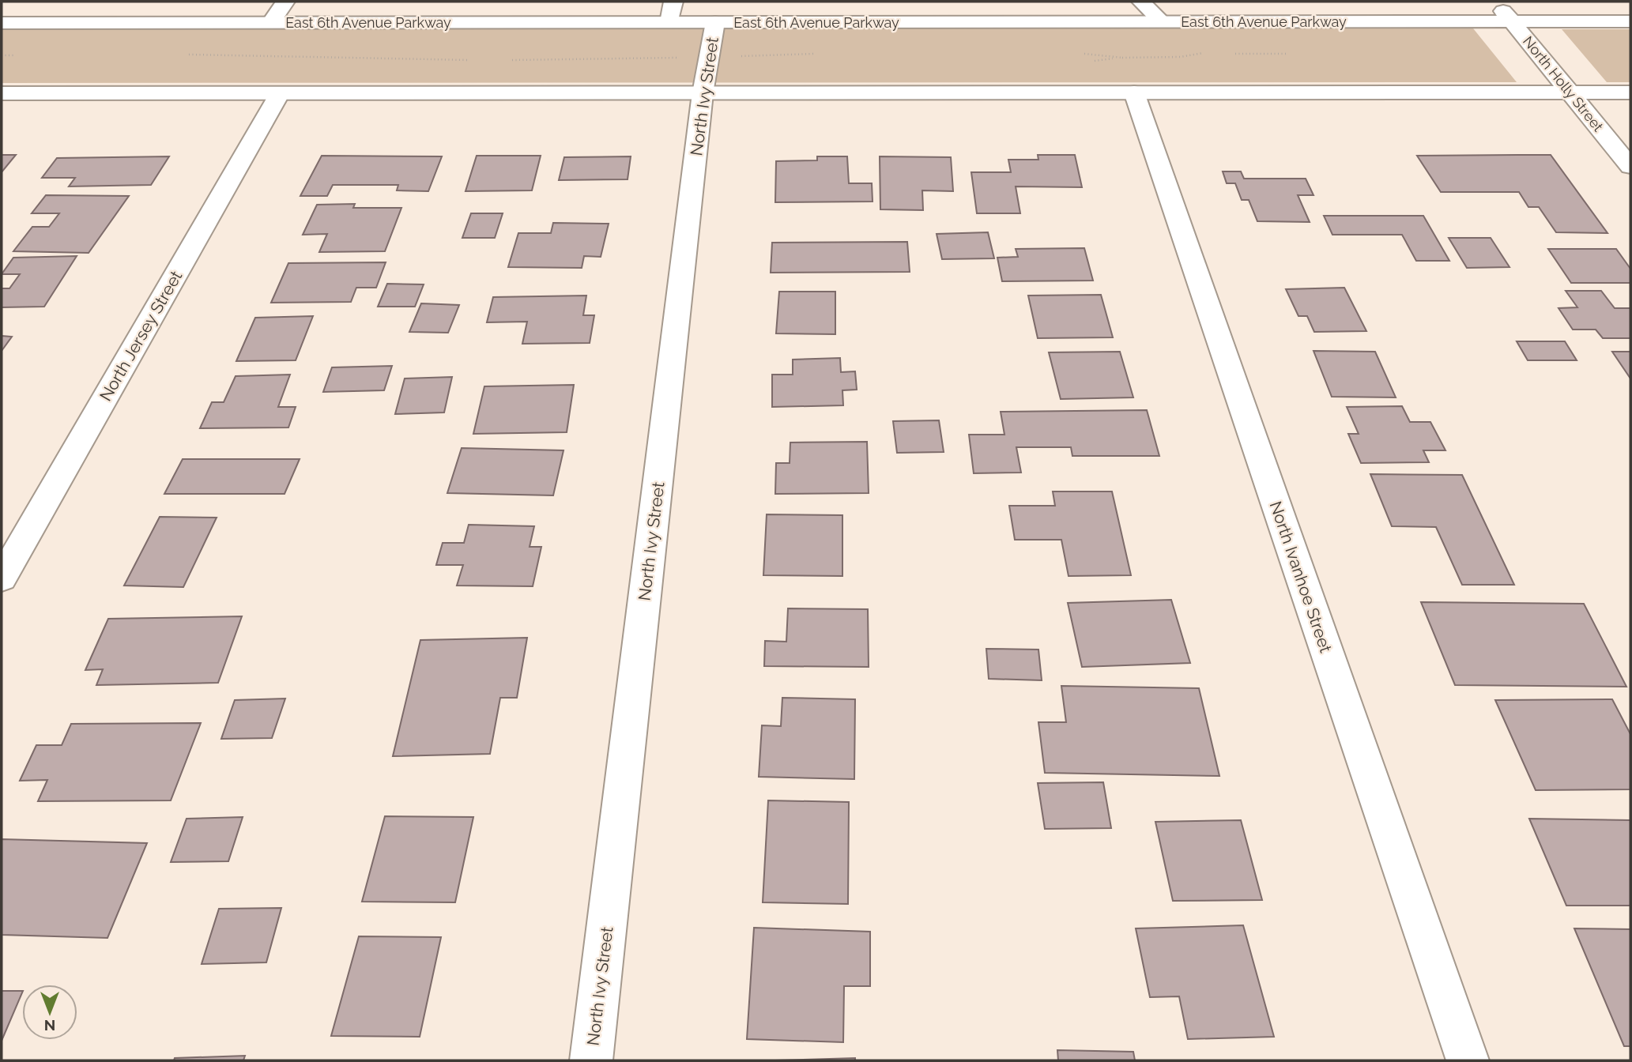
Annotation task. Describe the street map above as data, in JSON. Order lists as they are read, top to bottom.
{
  "streets": {
    "main road": [
      "East 6th Avenue Parkway",
      "North Holly Street",
      "North Ivy Street",
      "North Jersey Street",
      "North Ivanhoe Street"
    ]
  },
  "crossings": [
    ["East 6th Avenue Parkway", "North Holly Street"],
    ["East 6th Avenue Parkway", "North Ivy Street"]
  ],
  "north": "bottom"
}
